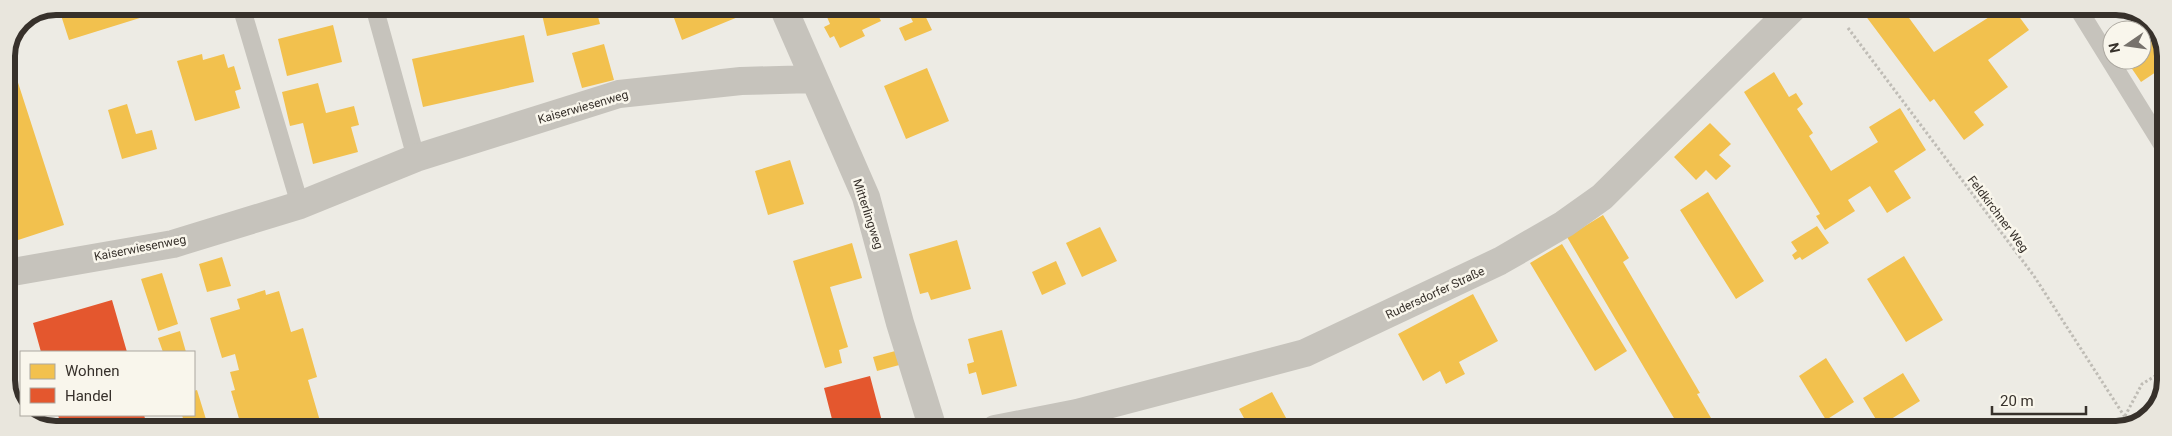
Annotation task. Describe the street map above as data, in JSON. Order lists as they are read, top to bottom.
{
  "streets": {
    "street": ["Kaiserwiesenweg", "Mitterlingweg", "Rudersdorfer Straße"],
    "path": ["Feldkirchner Weg"]
  },
  "crossings": [
    ["Kaiserwiesenweg", "Mitterlingweg"]
  ],
  "legend": ["Wohnen", "Handel"],
  "scale_bar": "20 m",
  "north": "left"
}
